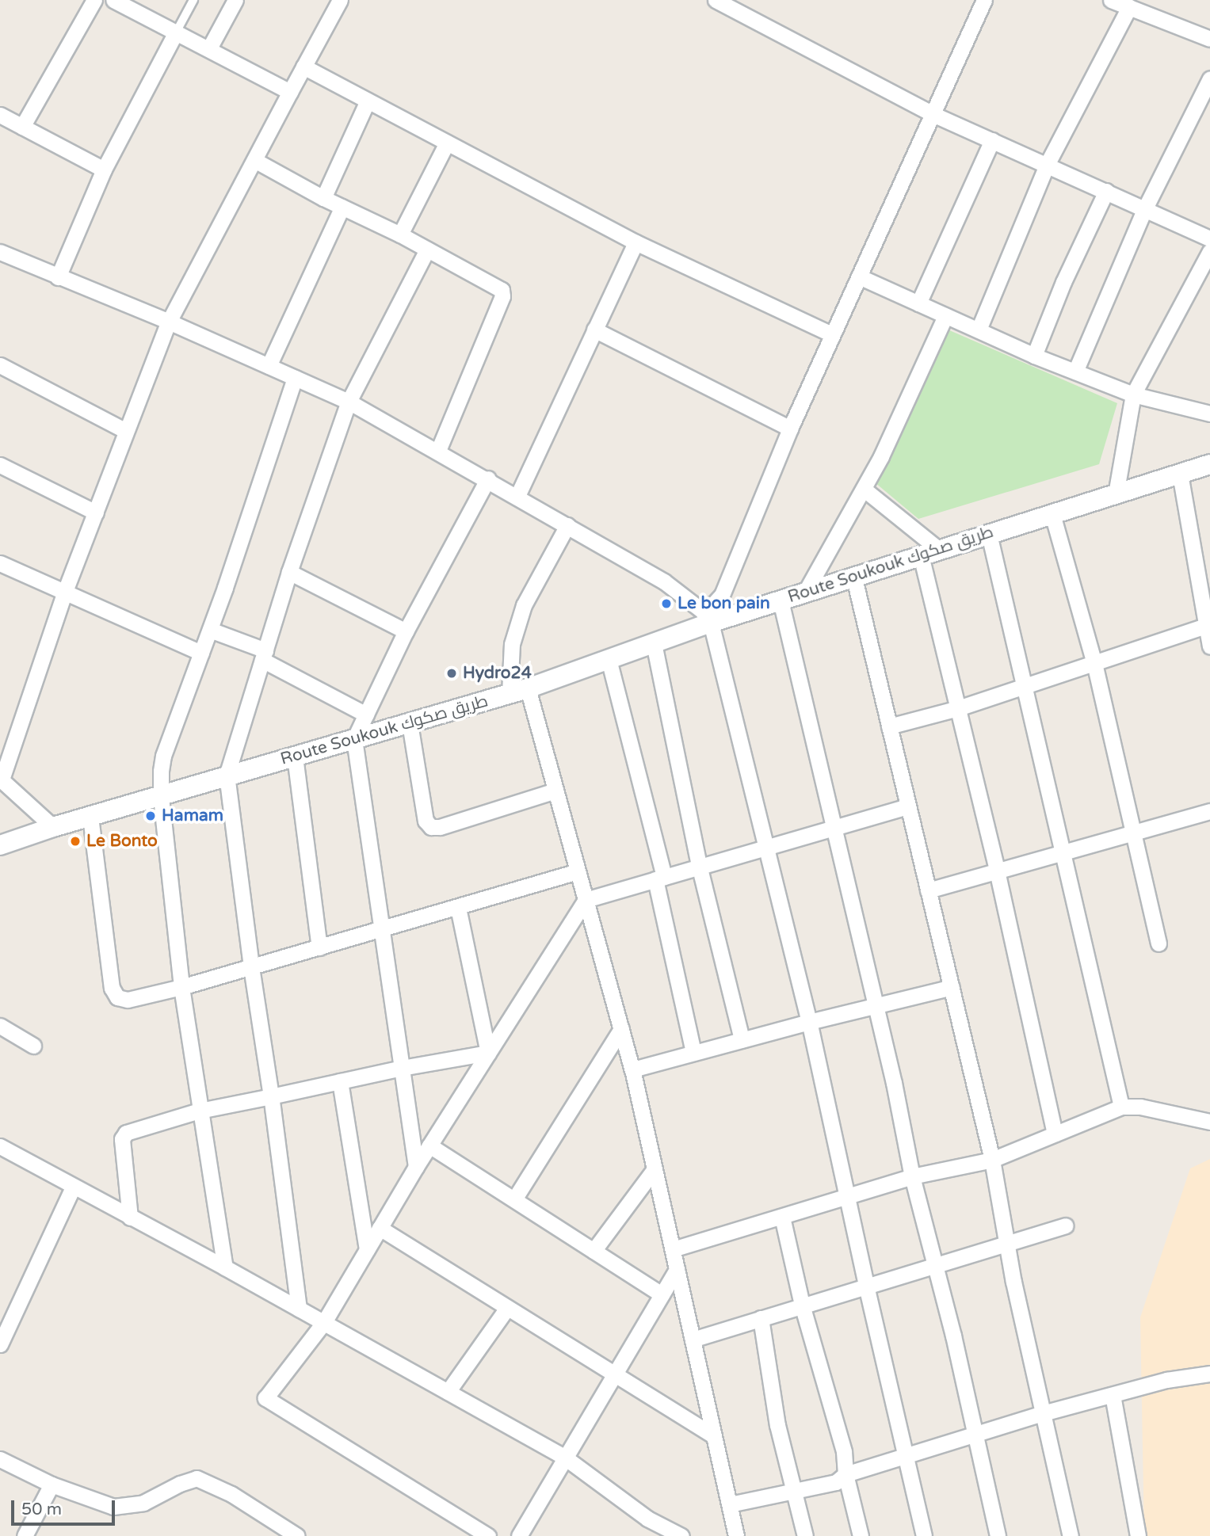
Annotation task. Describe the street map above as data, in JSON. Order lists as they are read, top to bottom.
{
  "streets": {
    "street": ["Route Soukouk طريق صكوك"]
  },
  "places": [
    "Le bon pain",
    "Hydro24",
    "Hamam",
    "Le Bonto"
  ],
  "scale_bar": "50 m"
}
